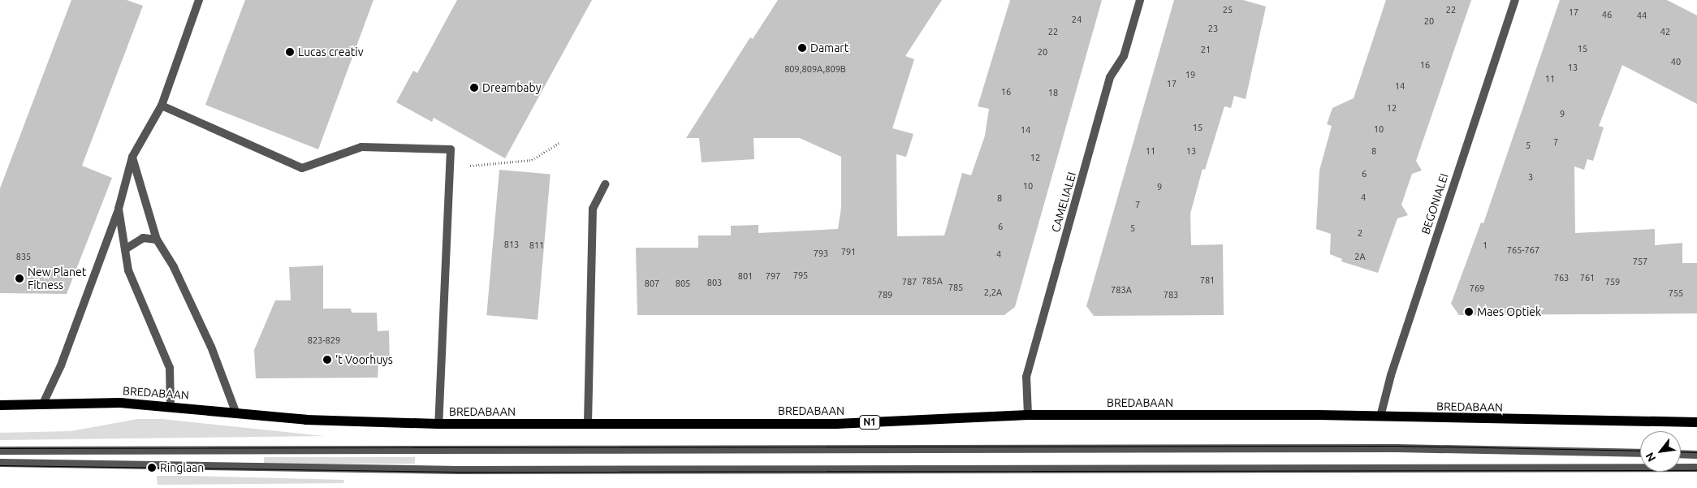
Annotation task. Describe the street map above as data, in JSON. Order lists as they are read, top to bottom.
{
  "streets": {
    "main road": ["BREDABAAN", "N1"],
    "street": ["CAMELIALEI", "BEGONIALEI"]
  },
  "crossings": [
    ["CAMELIALEI", "BREDABAAN"],
    ["BEGONIALEI", "BREDABAAN"]
  ],
  "places": [
    "Damart",
    "Lucas creativ",
    "Dreambaby",
    "New Planet Fitness",
    "Maes Optiek",
    "'t Voorhuys",
    "Ringlaan"
  ],
  "house_numbers": [
    "25",
    "22",
    "17",
    "46",
    "44",
    "24",
    "20",
    "23",
    "22",
    "42",
    "15",
    "21",
    "20",
    "40",
    "16",
    "13",
    "809,809A,809B",
    "19",
    "11",
    "17",
    "14",
    "16",
    "18",
    "12",
    "9",
    "15",
    "10",
    "14",
    "7",
    "5",
    "11",
    "13",
    "8",
    "12",
    "6",
    "3",
    "10",
    "9",
    "4",
    "8",
    "7",
    "6",
    "5",
    "2",
    "813",
    "811",
    "1",
    "765-767",
    "791",
    "793",
    "4",
    "835",
    "2A",
    "757",
    "795",
    "801",
    "797",
    "763",
    "761",
    "781",
    "785A",
    "787",
    "759",
    "803",
    "807",
    "805",
    "785",
    "769",
    "783A",
    "2,2A",
    "755",
    "789",
    "783",
    "823-829"
  ],
  "north": "bottom left"
}
